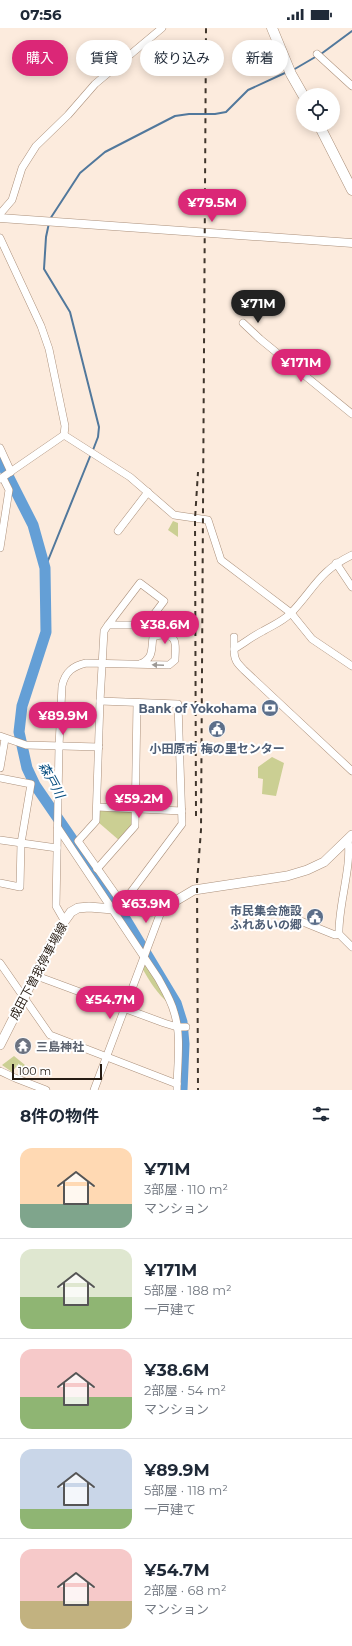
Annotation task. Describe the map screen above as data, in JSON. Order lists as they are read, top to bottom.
{
  "streets": {
    "main road": ["成田下曽我停車場線"]
  },
  "water": ["森戸川"],
  "places": {
    "bank": ["Bank of Yokohama"],
    "public building": ["小田原市 梅の里センター", "市民集会施設 ふれあいの郷"],
    "temple": ["三島神社"]
  },
  "scale_bar": "100 m",
  "page": {
    "status": "07:56",
    "chip": [
      "購入",
      "賃貸",
      "絞り込み",
      "新着"
    ],
    "price": [
      "¥79.5M",
      "¥71M",
      "¥171M",
      "¥38.6M",
      "¥89.9M",
      "¥59.2M",
      "¥63.9M",
      "¥54.7M"
    ],
    "scale": "100 m",
    "heading": "8件の物件",
    "list": [
      {
        "name": "¥71M",
        "note": "3部屋 · 110 m² · マンション"
      },
      {
        "name": "¥171M",
        "note": "5部屋 · 188 m² · 一戸建て"
      },
      {
        "name": "¥38.6M",
        "note": "2部屋 · 54 m² · マンション"
      },
      {
        "name": "¥89.9M",
        "note": "5部屋 · 118 m² · 一戸建て"
      },
      {
        "name": "¥54.7M",
        "note": "2部屋 · 68 m² · マンション"
      }
    ]
  }
}
